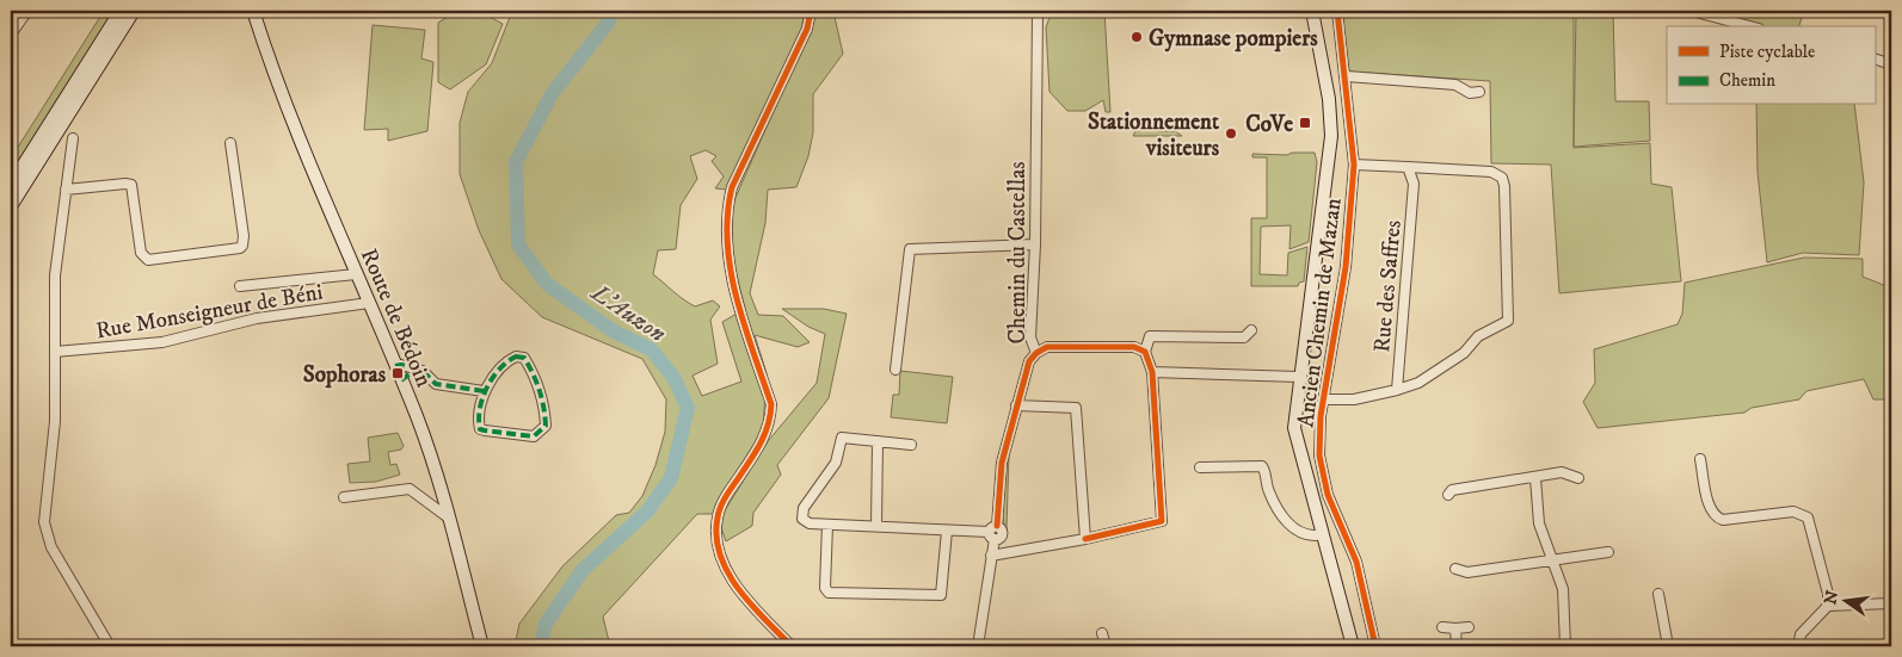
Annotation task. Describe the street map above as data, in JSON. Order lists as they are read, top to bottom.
{
  "streets": {
    "main road": ["Route de Bédoin"],
    "street": [
      "Chemin du Castellas",
      "Rue des Saffres",
      "Rue Monseigneur de Béni",
      "Ancien Chemin de Mazan"
    ]
  },
  "crossings": [
    ["Rue Monseigneur de Béni", "Route de Bédoin"]
  ],
  "water": ["L'Auzon"],
  "places": {
    "other": ["Gymnase pompiers", "Stationnement visiteurs"],
    "transit": ["CoVe", "Sophoras"]
  },
  "legend": ["Piste cyclable", "Chemin"],
  "north": "left"
}
